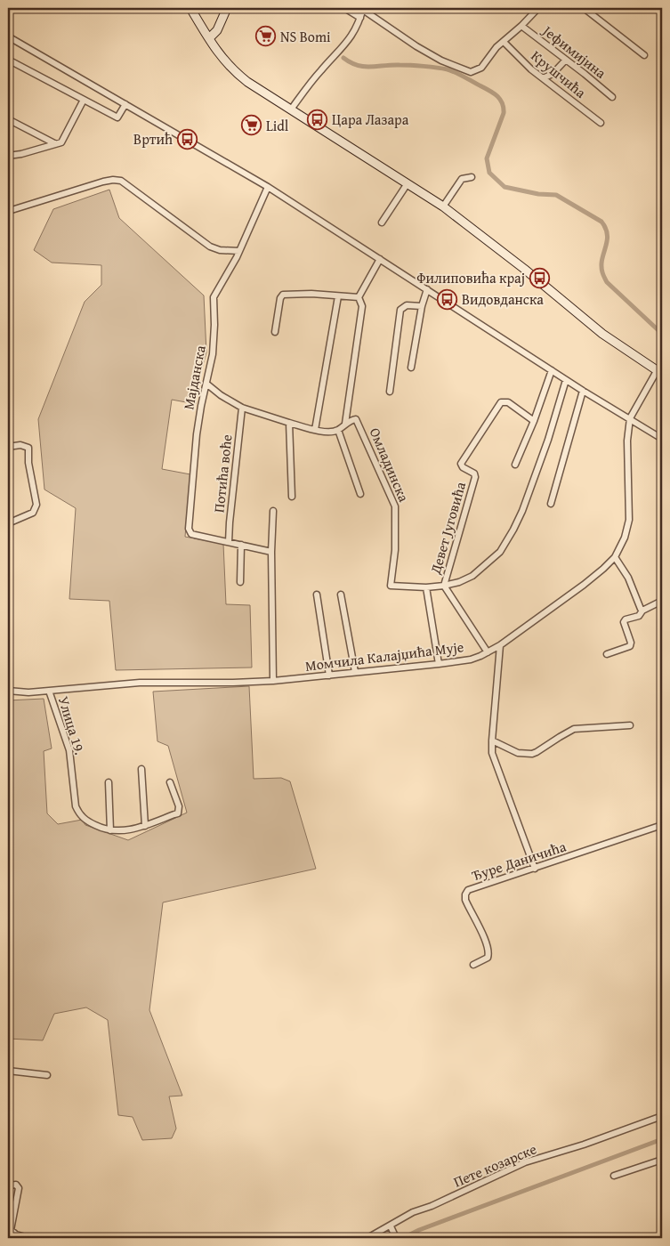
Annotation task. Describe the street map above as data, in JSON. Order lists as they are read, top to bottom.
{
  "streets": {
    "street": [
      "Јефимијина",
      "Крушчића",
      "Мајданска",
      "Омладинска",
      "Потића воће",
      "Девет Југовића",
      "Момчила Калајџића Мује",
      "Улица 19.",
      "Ђуре Даничића",
      "Пете козарске"
    ]
  },
  "crossings": [
    ["Мајданска", "Потића воће"],
    ["Омладинска", "Девет Југовића"],
    ["Девет Југовића", "Момчила Калајџића Мује"],
    ["Момчила Калајџића Мује", "Улица 19."]
  ],
  "places": {
    "supermarket": ["NS Bomi", "Lidl"],
    "bus stop": [
      "Цара Лазара",
      "Вртић",
      "Филиповића крај",
      "Видовданска"
    ]
  }
}
